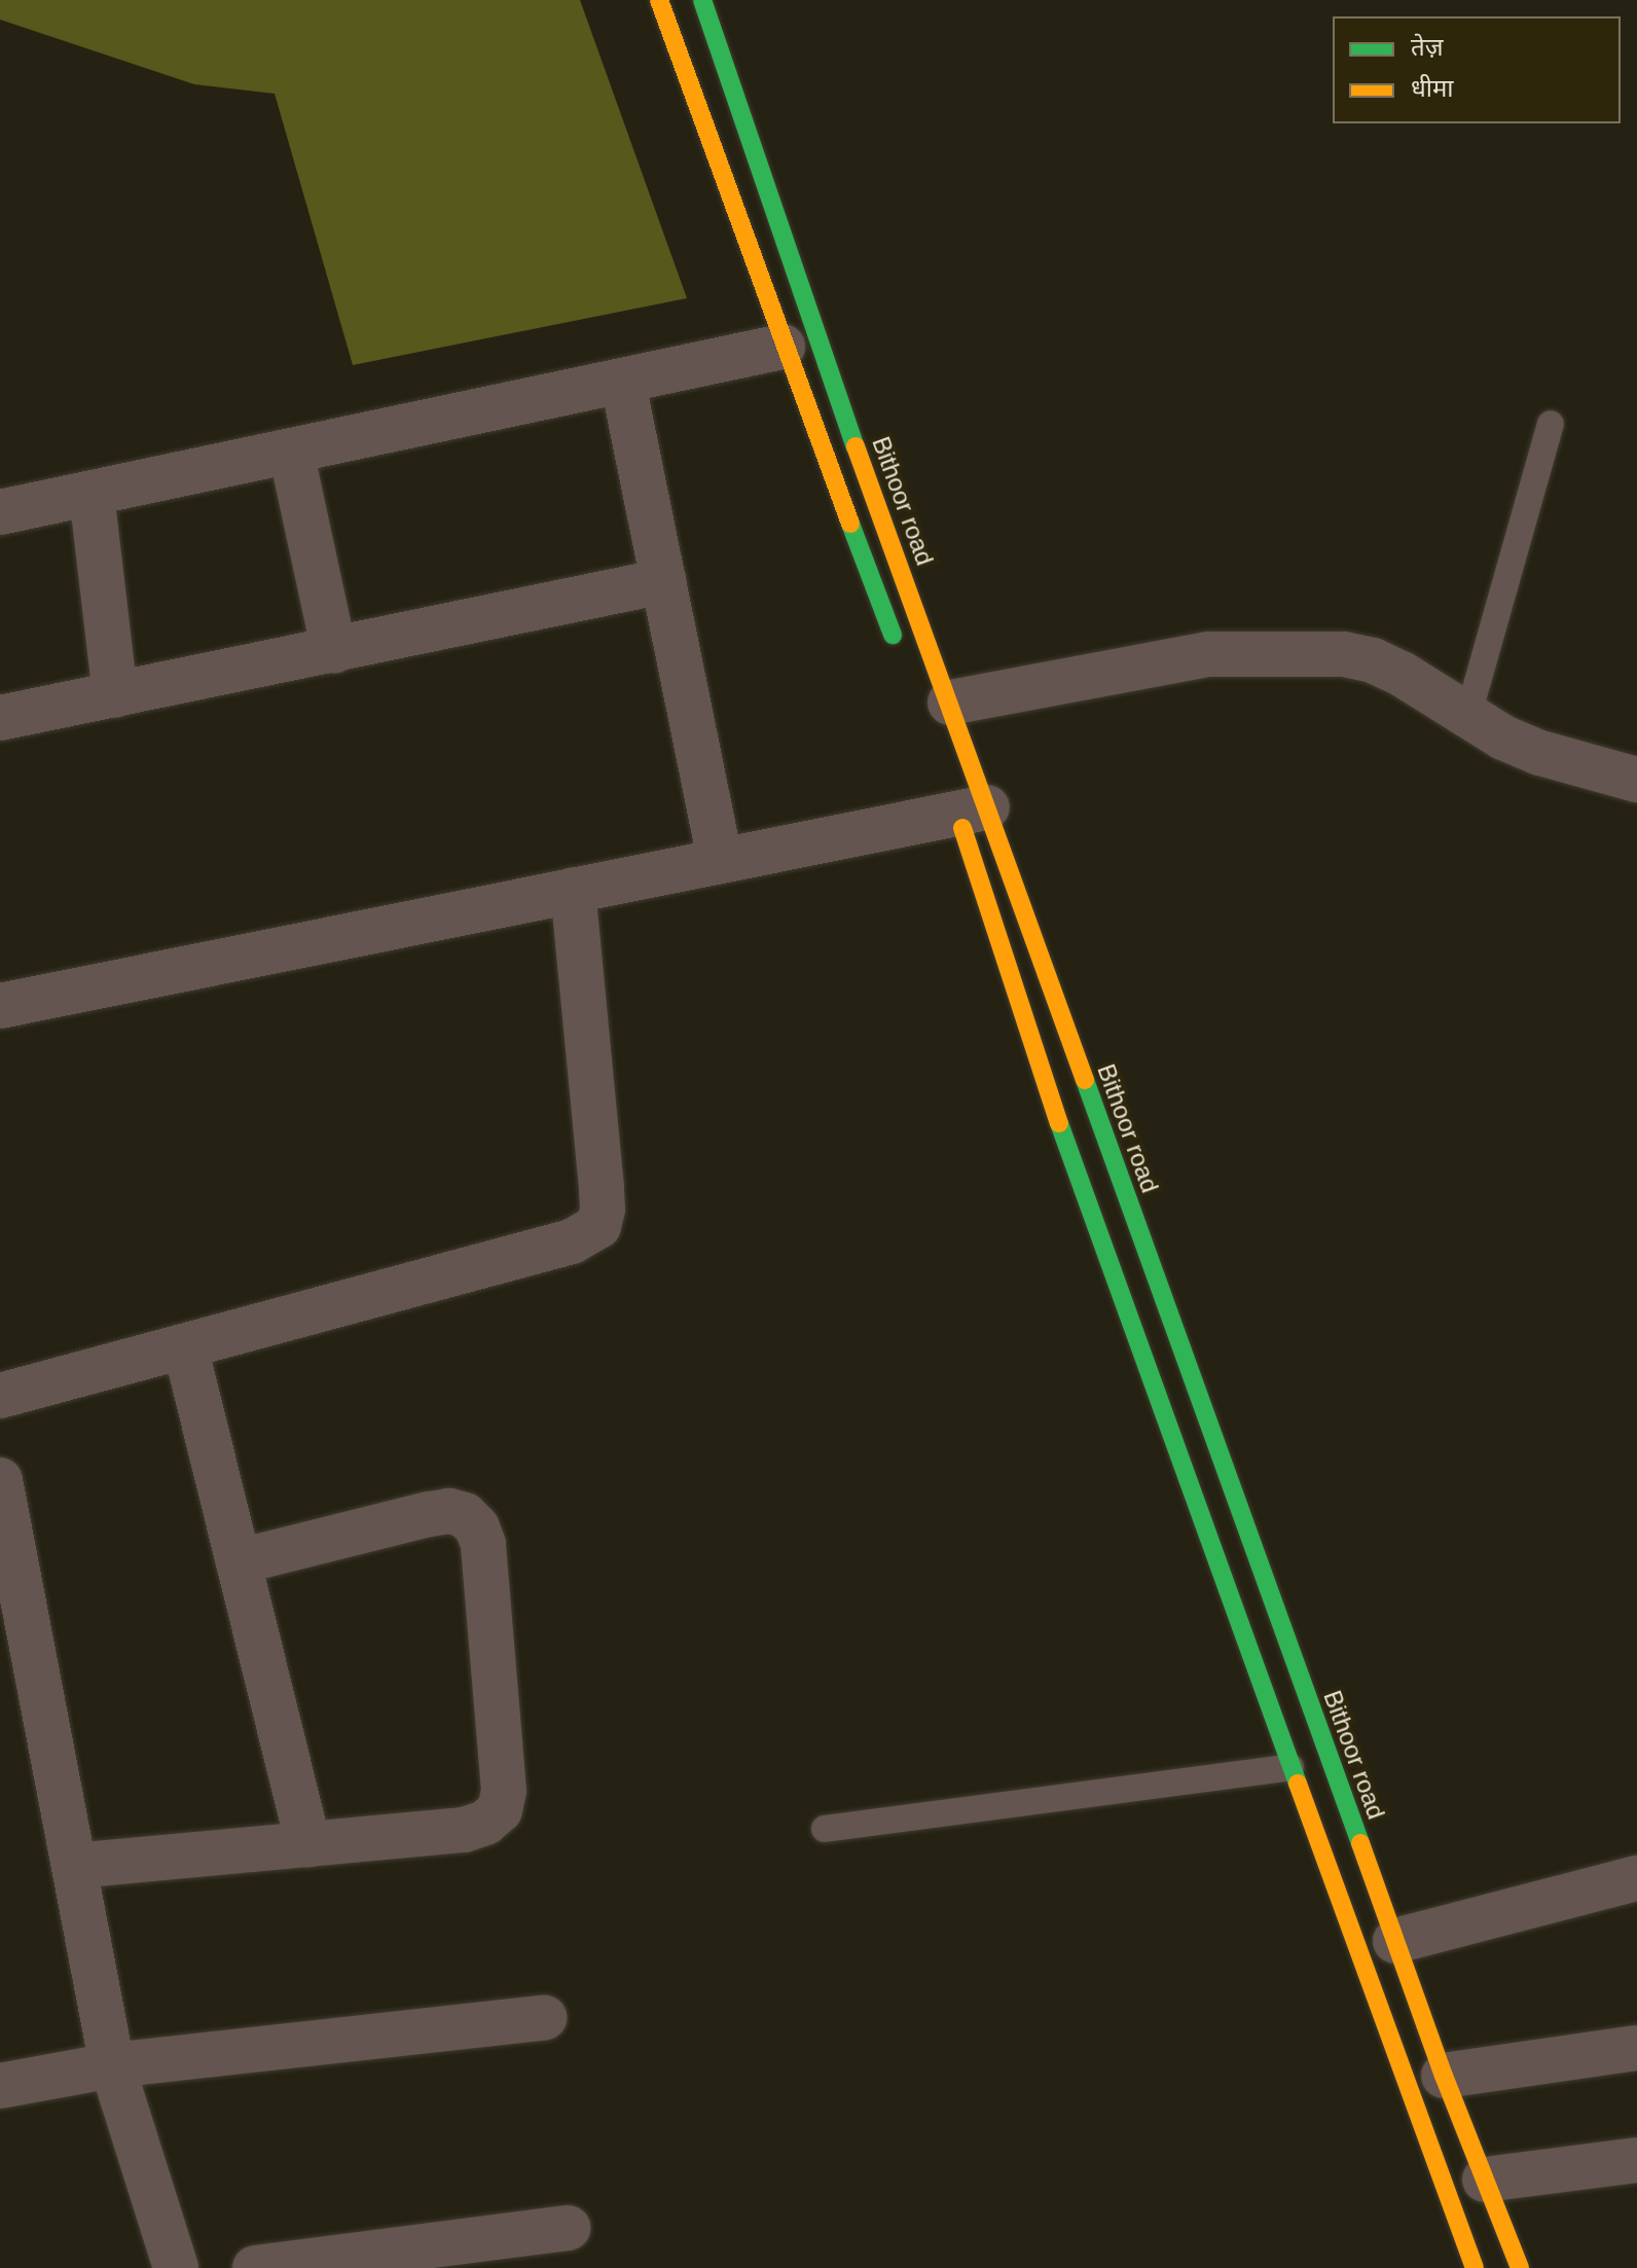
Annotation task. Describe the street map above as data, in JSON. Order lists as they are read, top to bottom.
{
  "streets": {
    "street": ["Bithoor road"]
  },
  "legend": ["तेज़", "धीमा"]
}
